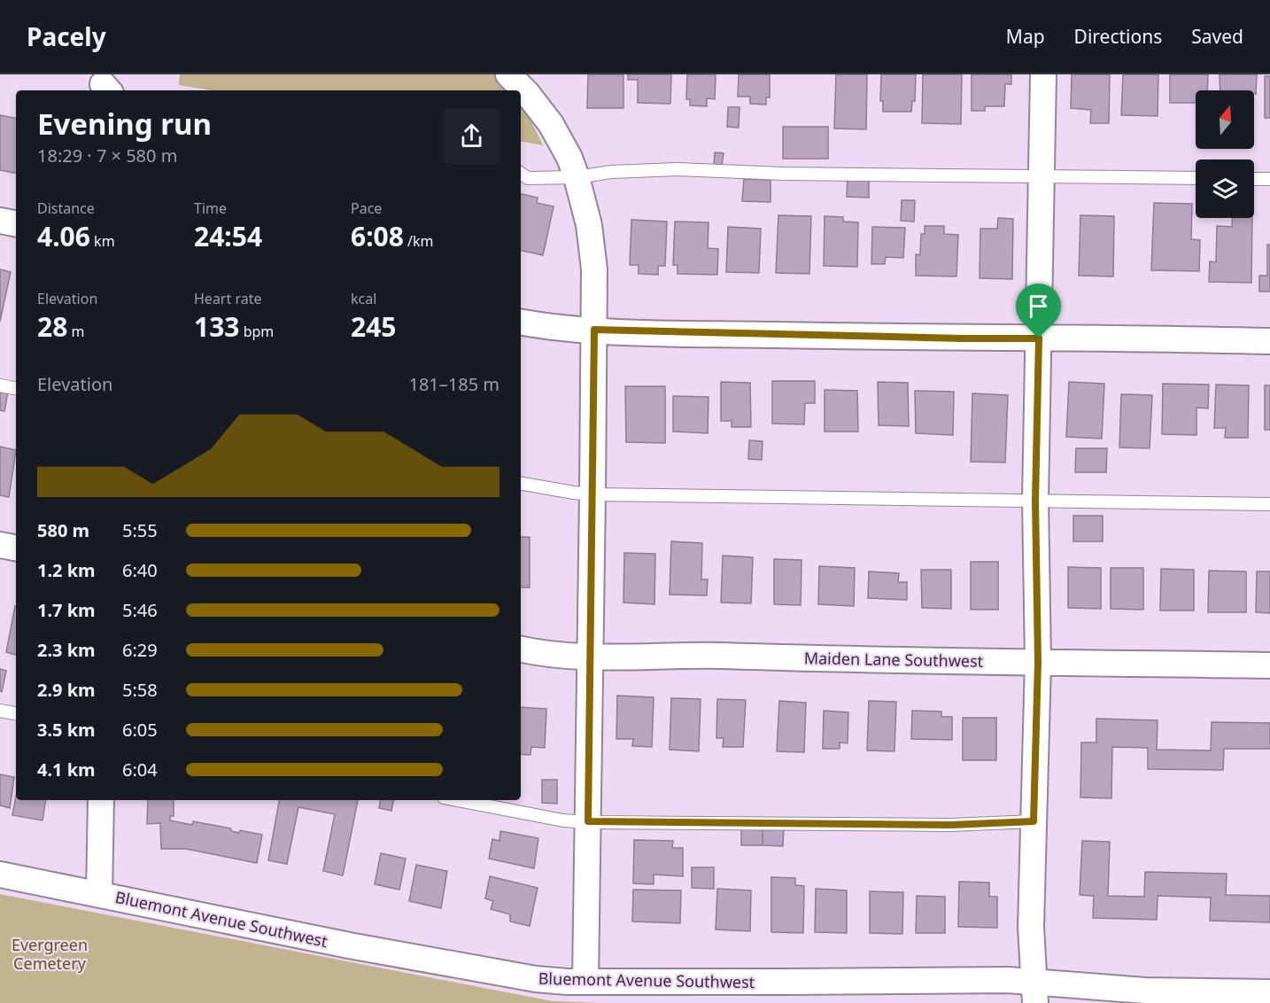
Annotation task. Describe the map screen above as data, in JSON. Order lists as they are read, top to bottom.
{
  "streets": {
    "street": ["Maiden Lane Southwest", "Bluemont Avenue Southwest"]
  },
  "parks": ["Evergreen Cemetery"],
  "north": "top",
  "page": {
    "header": "Pacely",
    "nav": ["Map", "Directions", "Saved"],
    "heading": ["Evening run", "18:29 · 7 × 580 m"],
    "stats": [
      ["Distance", "4.06 km"],
      ["Time", "24:54"],
      ["Pace", "6:08 /km"],
      ["Elevation", "28 m"],
      ["Heart rate", "133 bpm"],
      ["kcal", "245"]
    ],
    "chart": ["Elevation", "181–185 m"],
    "list": [
      {
        "name": "580 m",
        "note": "5:55"
      },
      {
        "name": "1.2 km",
        "note": "6:40"
      },
      {
        "name": "1.7 km",
        "note": "5:46"
      },
      {
        "name": "2.3 km",
        "note": "6:29"
      },
      {
        "name": "2.9 km",
        "note": "5:58"
      },
      {
        "name": "3.5 km",
        "note": "6:05"
      },
      {
        "name": "4.1 km",
        "note": "6:04"
      }
    ]
  }
}
